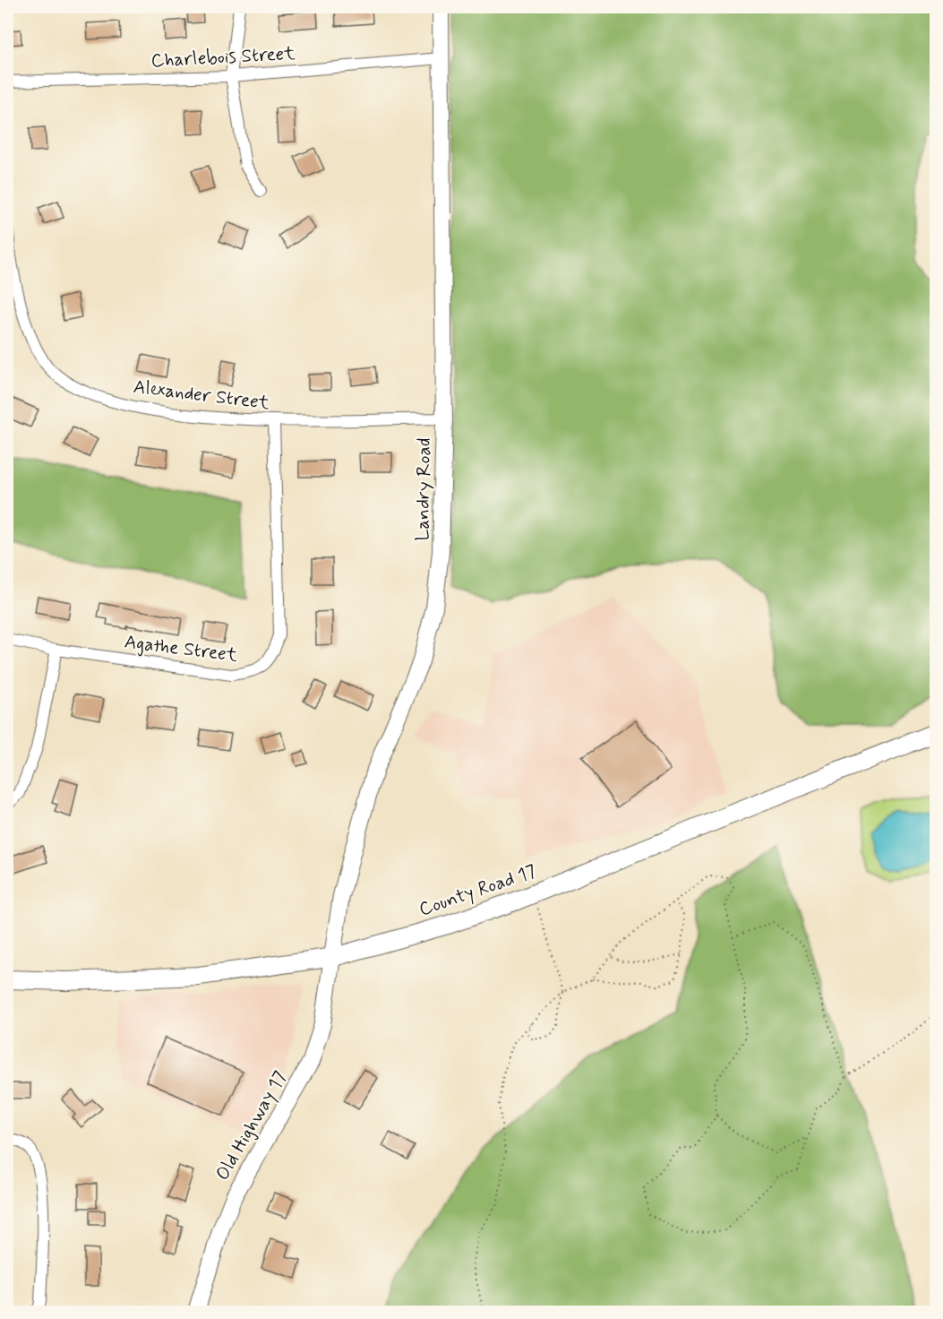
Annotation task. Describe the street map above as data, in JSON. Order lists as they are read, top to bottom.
{
  "streets": {
    "main road": ["Landry Road", "County Road 17", "Old Highway 17"],
    "street": ["Charlebois Street", "Alexander Street", "Agathe Street"]
  },
  "crossings": [
    ["Charlebois Street", "Landry Road"],
    ["Alexander Street", "Landry Road"],
    ["Alexander Street", "Agathe Street"],
    ["Landry Road", "County Road 17"],
    ["Landry Road", "Old Highway 17"],
    ["County Road 17", "Old Highway 17"]
  ]
}
